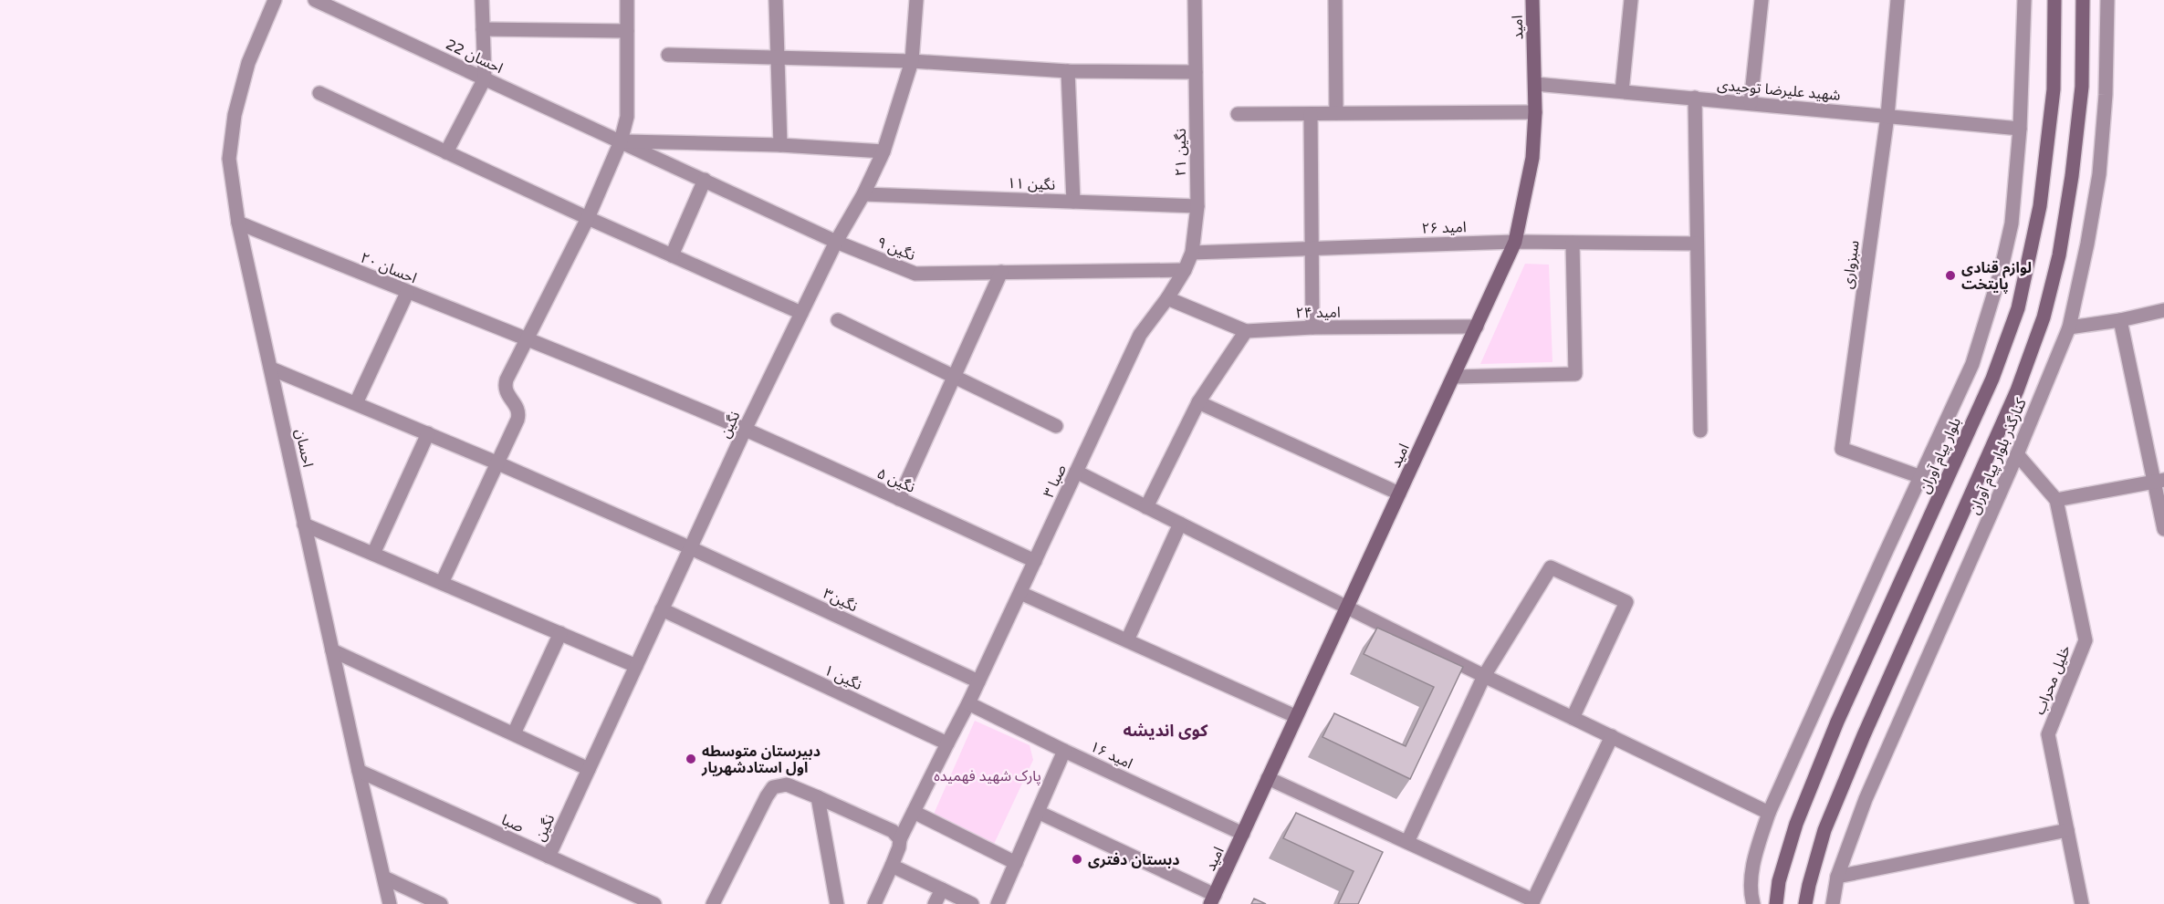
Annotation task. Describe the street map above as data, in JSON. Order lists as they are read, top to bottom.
{
  "streets": {
    "main road": ["امید", "بلوار پیام آوران"],
    "street": [
      "احسان 22",
      "شهید علیرضا توحیدی",
      "نگین ۲۱",
      "نگین ۱۱",
      "امید ۲۶",
      "نگین ۹",
      "سبزواری",
      "احسان ۲۰",
      "امید ۲۴",
      "نگین",
      "احسان",
      "کنارگذر بلوار پیام آوران",
      "نگین ۵",
      "صبا ۳",
      "نگین۳",
      "نگین ۱",
      "خلیل محراب",
      "امید ۱۶",
      "صبا"
    ]
  },
  "crossings": [
    ["امید", "شهید علیرضا توحیدی"],
    ["امید", "امید ۲۶"],
    ["امید", "امید ۲۴"],
    ["امید", "امید ۱۶"],
    ["احسان 22", "نگین ۹"],
    ["شهید علیرضا توحیدی", "سبزواری"],
    ["نگین ۲۱", "نگین ۱۱"],
    ["نگین ۲۱", "امید ۲۶"],
    ["نگین ۲۱", "نگین ۹"],
    ["نگین ۲۱", "امید ۲۴"],
    ["نگین ۲۱", "صبا ۳"],
    ["نگین ۱۱", "نگین"],
    ["نگین ۹", "نگین"],
    ["احسان ۲۰", "نگین"],
    ["احسان ۲۰", "احسان"],
    ["احسان ۲۰", "نگین ۵"],
    ["امید ۲۴", "صبا ۳"],
    ["نگین", "نگین ۵"],
    ["نگین", "نگین۳"],
    ["نگین", "نگین ۱"],
    ["نگین", "صبا"],
    ["احسان", "نگین۳"],
    ["احسان", "صبا"],
    ["نگین ۵", "صبا ۳"],
    ["صبا ۳", "نگین۳"]
  ],
  "districts": ["کوی اندیشه"],
  "parks": ["پارک شهید فهمیده"],
  "places": ["لوازم قنادی پایتخت", "دبیرستان متوسطه اول استادشهریار", "دبستان دفتری"]
}
